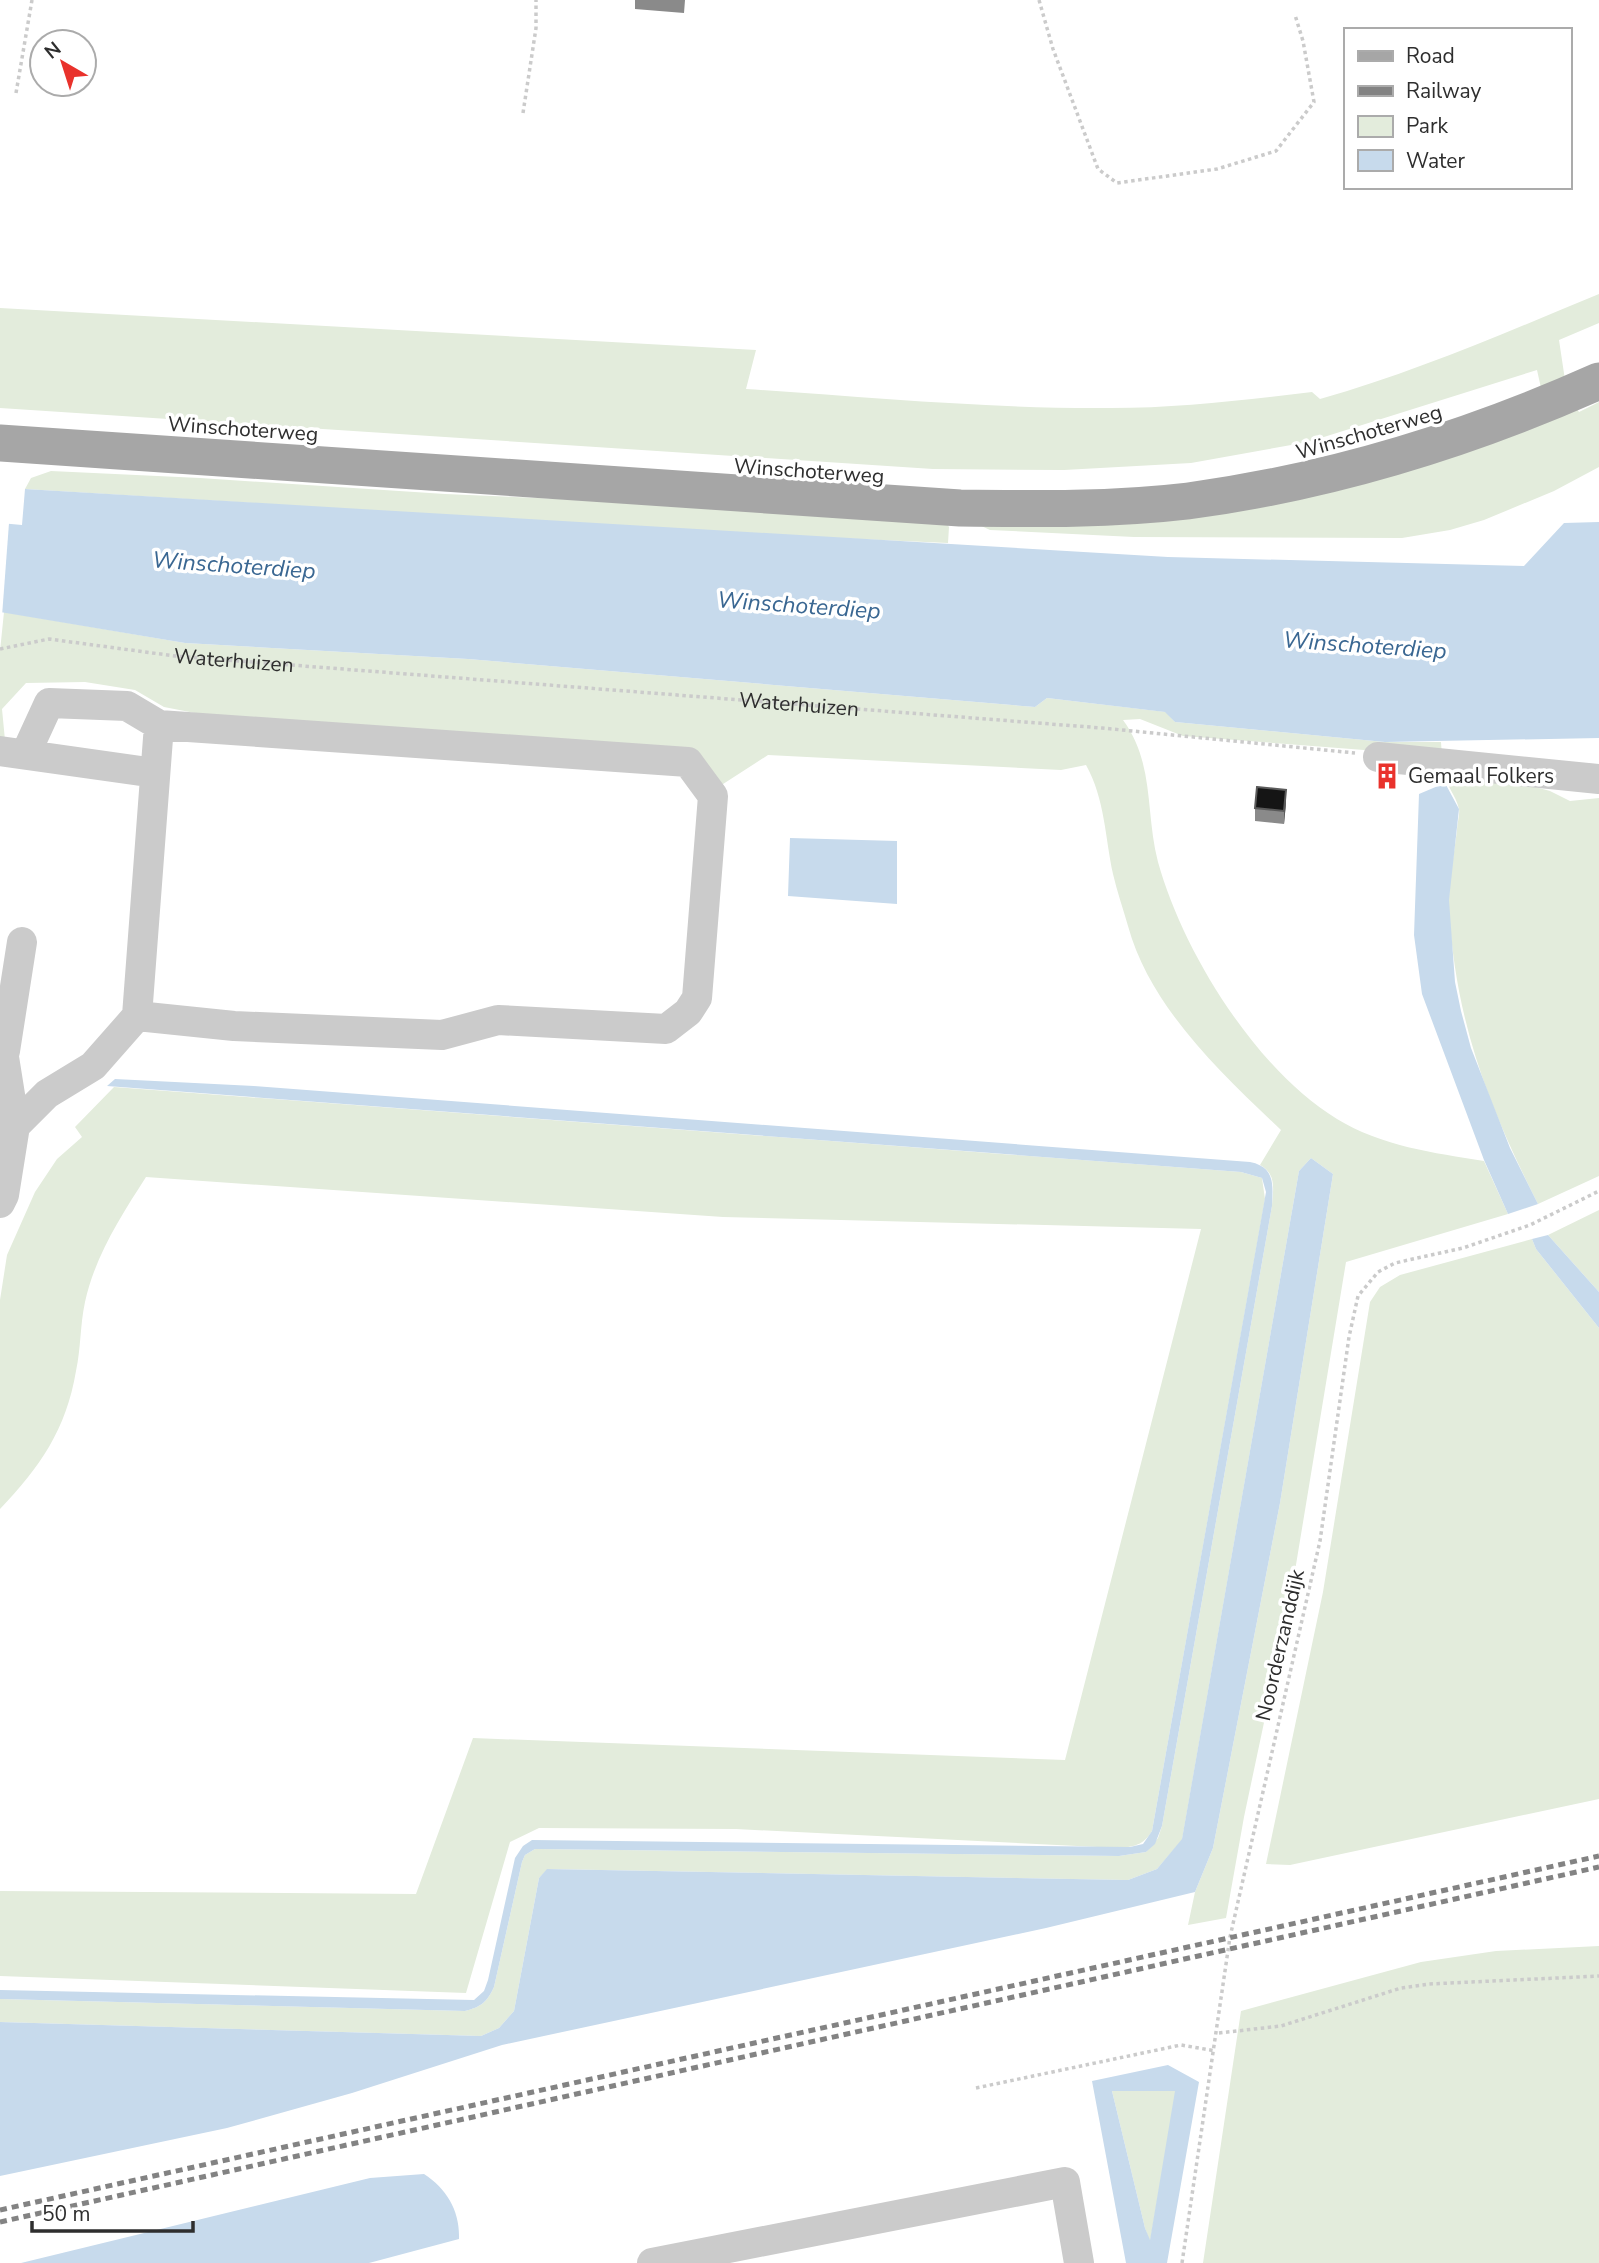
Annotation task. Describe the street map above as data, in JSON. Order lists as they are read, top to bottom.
{
  "streets": {
    "main road": ["Winschoterweg"],
    "path": ["Waterhuizen", "Noorderzanddijk"]
  },
  "water": ["Winschoterdiep"],
  "places": {
    "building": ["Gemaal Folkers"]
  },
  "legend": [
    "Road",
    "Railway",
    "Park",
    "Water"
  ],
  "scale_bar": "50 m",
  "north": "top left"
}
